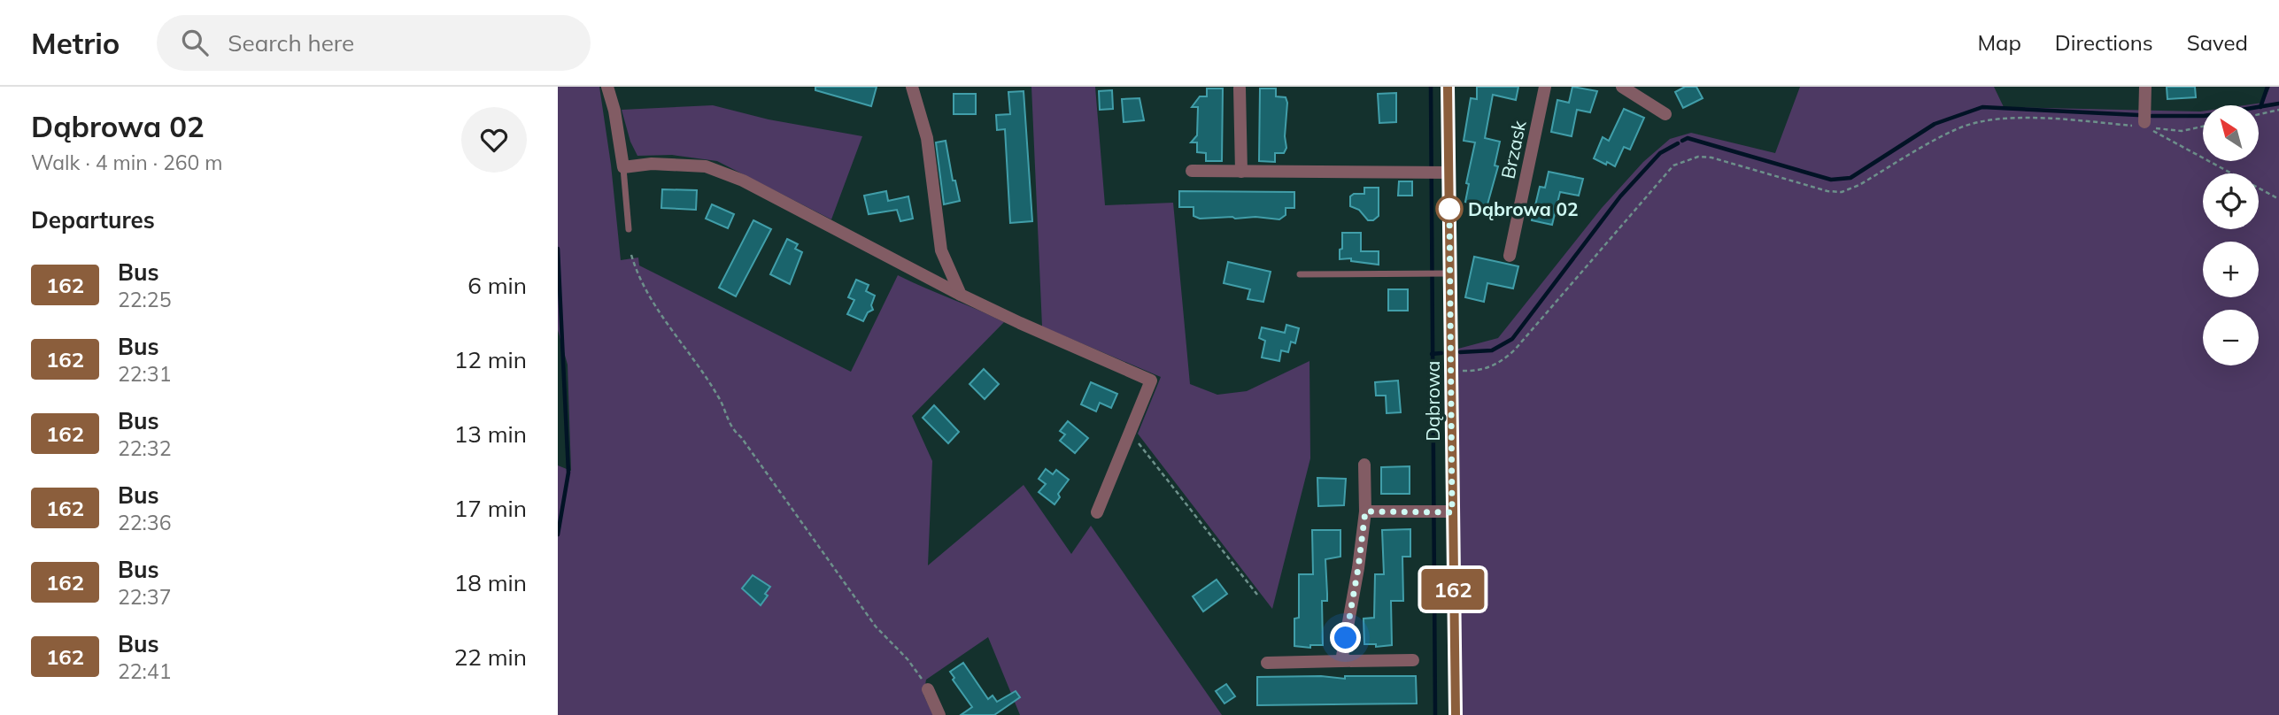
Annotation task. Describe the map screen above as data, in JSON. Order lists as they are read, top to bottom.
{
  "streets": {
    "street": ["Brzask", "Dąbrowa"]
  },
  "places": ["Dąbrowa 02"],
  "lines": ["bus line 162"],
  "north": "top left",
  "page": {
    "header": "Metrio",
    "search": "Search here",
    "nav": ["Map", "Directions", "Saved"],
    "heading": [
      ["Dąbrowa 02", "Walk · 4 min · 260 m"],
      "Departures"
    ],
    "on_map": "162",
    "map_buttons": ["+", "−"],
    "list": [
      {
        "mark": "162",
        "name": "Bus",
        "note": "22:25",
        "value": "6 min"
      },
      {
        "mark": "162",
        "name": "Bus",
        "note": "22:31",
        "value": "12 min"
      },
      {
        "mark": "162",
        "name": "Bus",
        "note": "22:32",
        "value": "13 min"
      },
      {
        "mark": "162",
        "name": "Bus",
        "note": "22:36",
        "value": "17 min"
      },
      {
        "mark": "162",
        "name": "Bus",
        "note": "22:37",
        "value": "18 min"
      },
      {
        "mark": "162",
        "name": "Bus",
        "note": "22:41",
        "value": "22 min"
      }
    ]
  }
}
